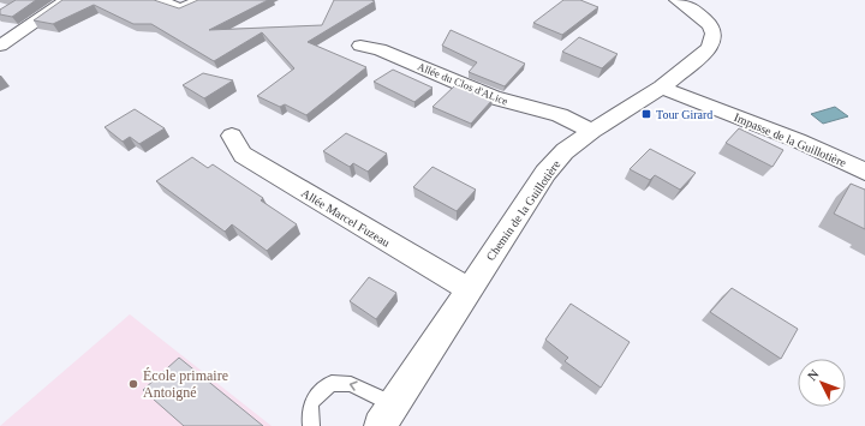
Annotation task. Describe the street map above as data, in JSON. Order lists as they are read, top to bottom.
{
  "streets": {
    "street": [
      "Allée du Clos d'ALice",
      "Impasse de la Guillotière",
      "Chemin de la Guillotière",
      "Allée Marcel Fuzeau"
    ]
  },
  "crossings": [
    ["Allée du Clos d'ALice", "Chemin de la Guillotière"],
    ["Impasse de la Guillotière", "Chemin de la Guillotière"],
    ["Chemin de la Guillotière", "Allée Marcel Fuzeau"]
  ],
  "places": {
    "transit": ["Tour Girard"],
    "other": ["École primaire Antoigné"]
  },
  "north": "top left"
}
